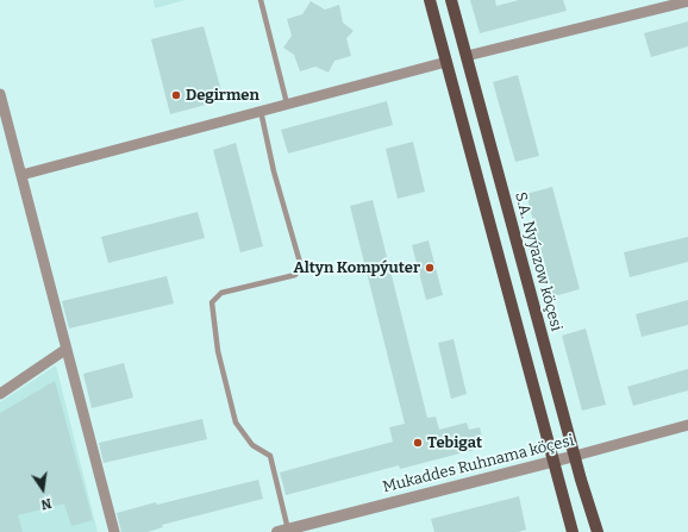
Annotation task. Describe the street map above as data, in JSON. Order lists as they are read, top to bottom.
{
  "streets": {
    "main road": ["S.A. Nyýazow köçesi"],
    "street": ["Mukaddes Ruhnama köçesi"]
  },
  "crossings": [
    ["S.A. Nyýazow köçesi", "Mukaddes Ruhnama köçesi"]
  ],
  "places": ["Degirmen", "Altyn Kompýuter", "Tebigat"],
  "north": "bottom"
}
